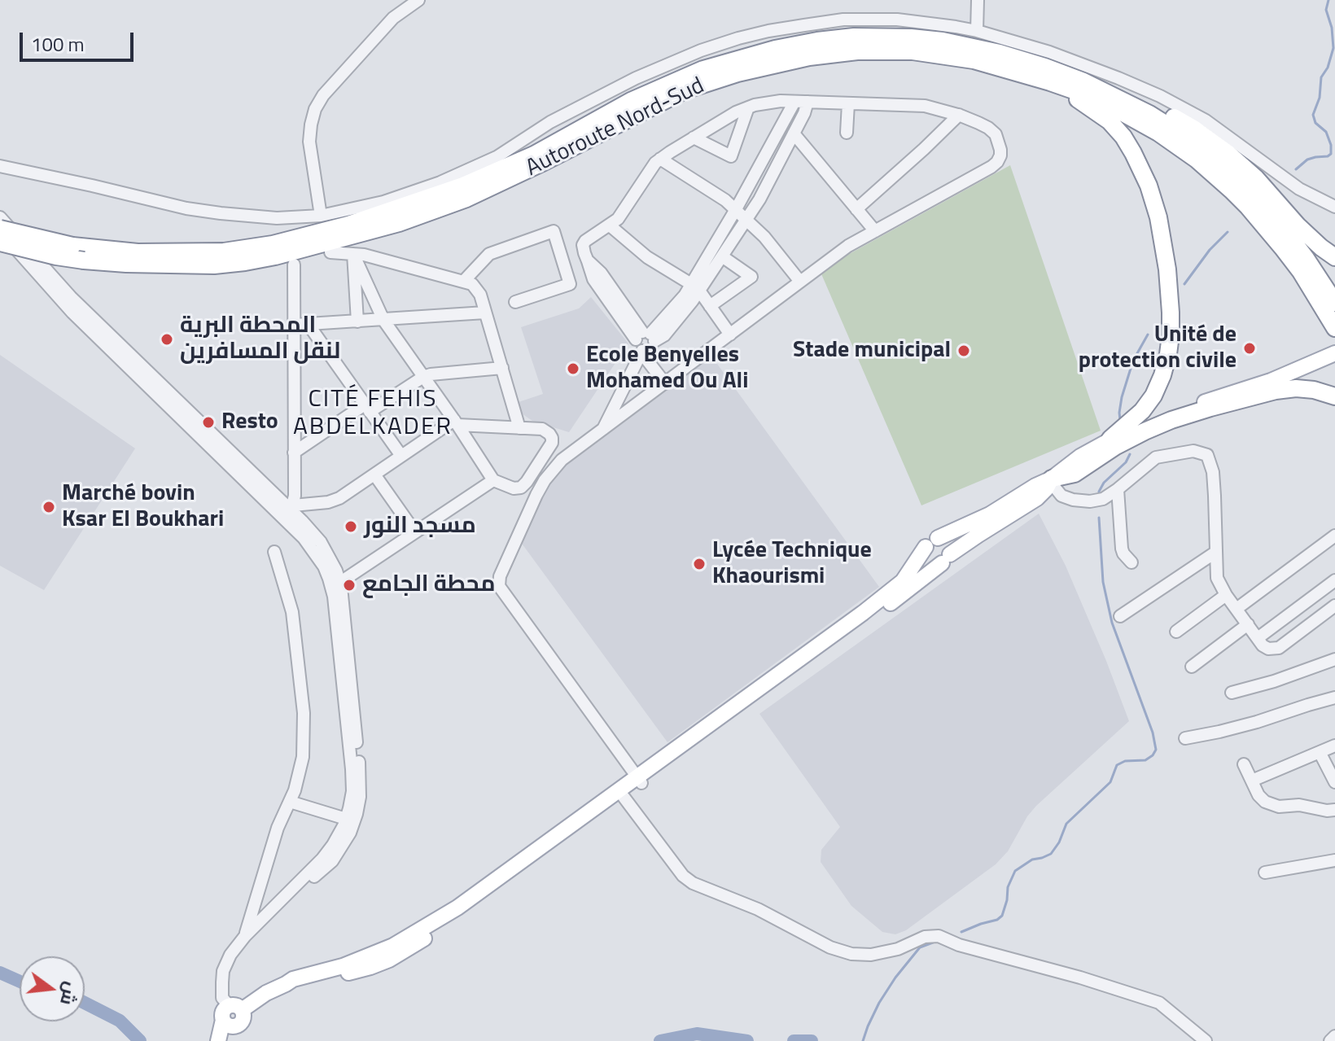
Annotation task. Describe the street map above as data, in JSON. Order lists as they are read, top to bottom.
{
  "streets": {
    "highway": ["Autoroute Nord-Sud"]
  },
  "districts": ["CITÉ FEHIS ABDELKADER"],
  "places": [
    "المحطة البرية لنقل المسافرين",
    "Unité de protection civile",
    "Stade municipal",
    "Ecole Benyelles Mohamed Ou Ali",
    "Resto",
    "Marché bovin Ksar El Boukhari",
    "مسجد النور",
    "Lycée Technique Khaourismi",
    "محطة الجامع"
  ],
  "scale_bar": "100 m",
  "north": "right"
}
